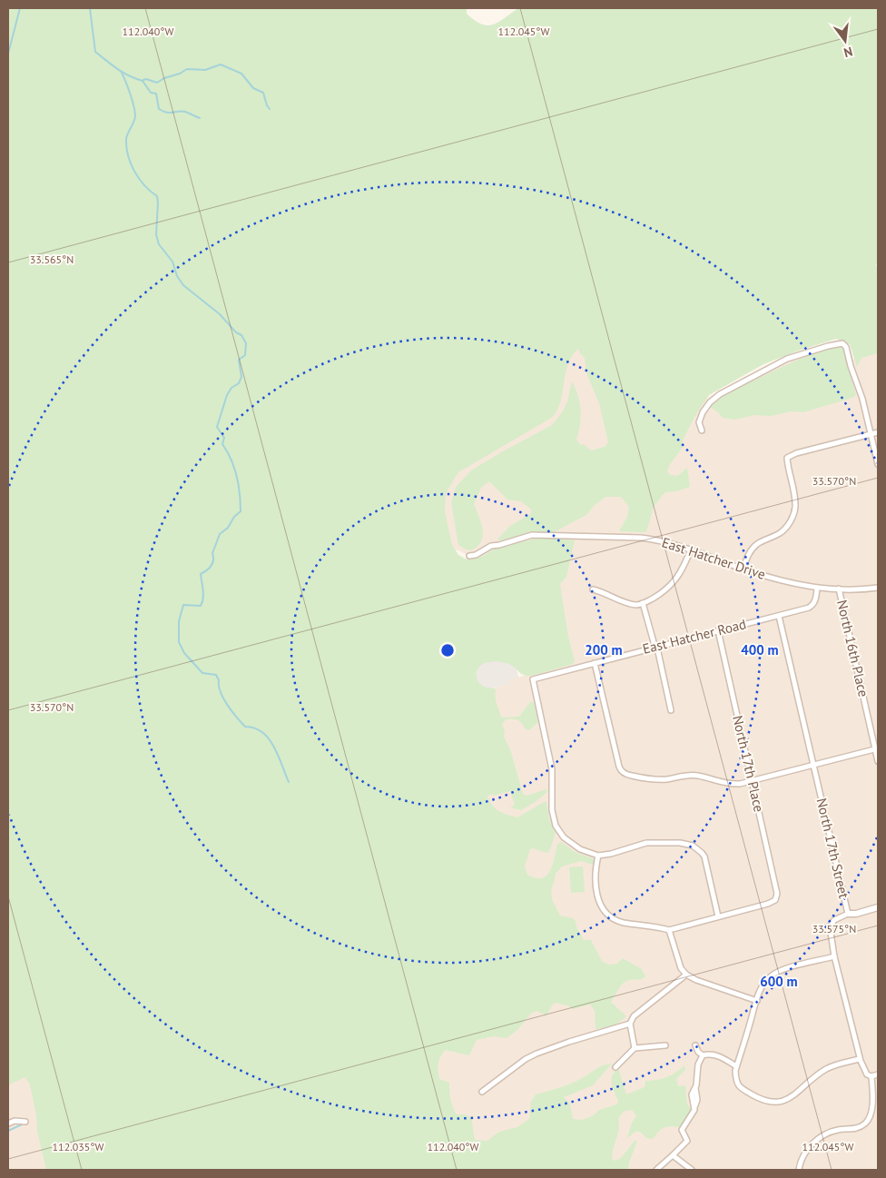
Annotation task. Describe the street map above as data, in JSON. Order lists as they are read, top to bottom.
{
  "streets": {
    "street": [
      "East Hatcher Drive",
      "East Hatcher Road",
      "North 16th Place",
      "North 17th Place",
      "North 17th Street"
    ]
  },
  "crossings": [
    ["East Hatcher Drive", "East Hatcher Road"],
    ["East Hatcher Drive", "North 16th Place"],
    ["East Hatcher Road", "North 17th Place"],
    ["East Hatcher Road", "North 17th Street"]
  ],
  "north": "bottom",
  "coordinates": [
    "112.040°W",
    "112.045°W",
    "33.565°N",
    "33.570°N",
    "33.575°N",
    "112.035°W"
  ],
  "rings": ["200 m", "400 m", "600 m"]
}
